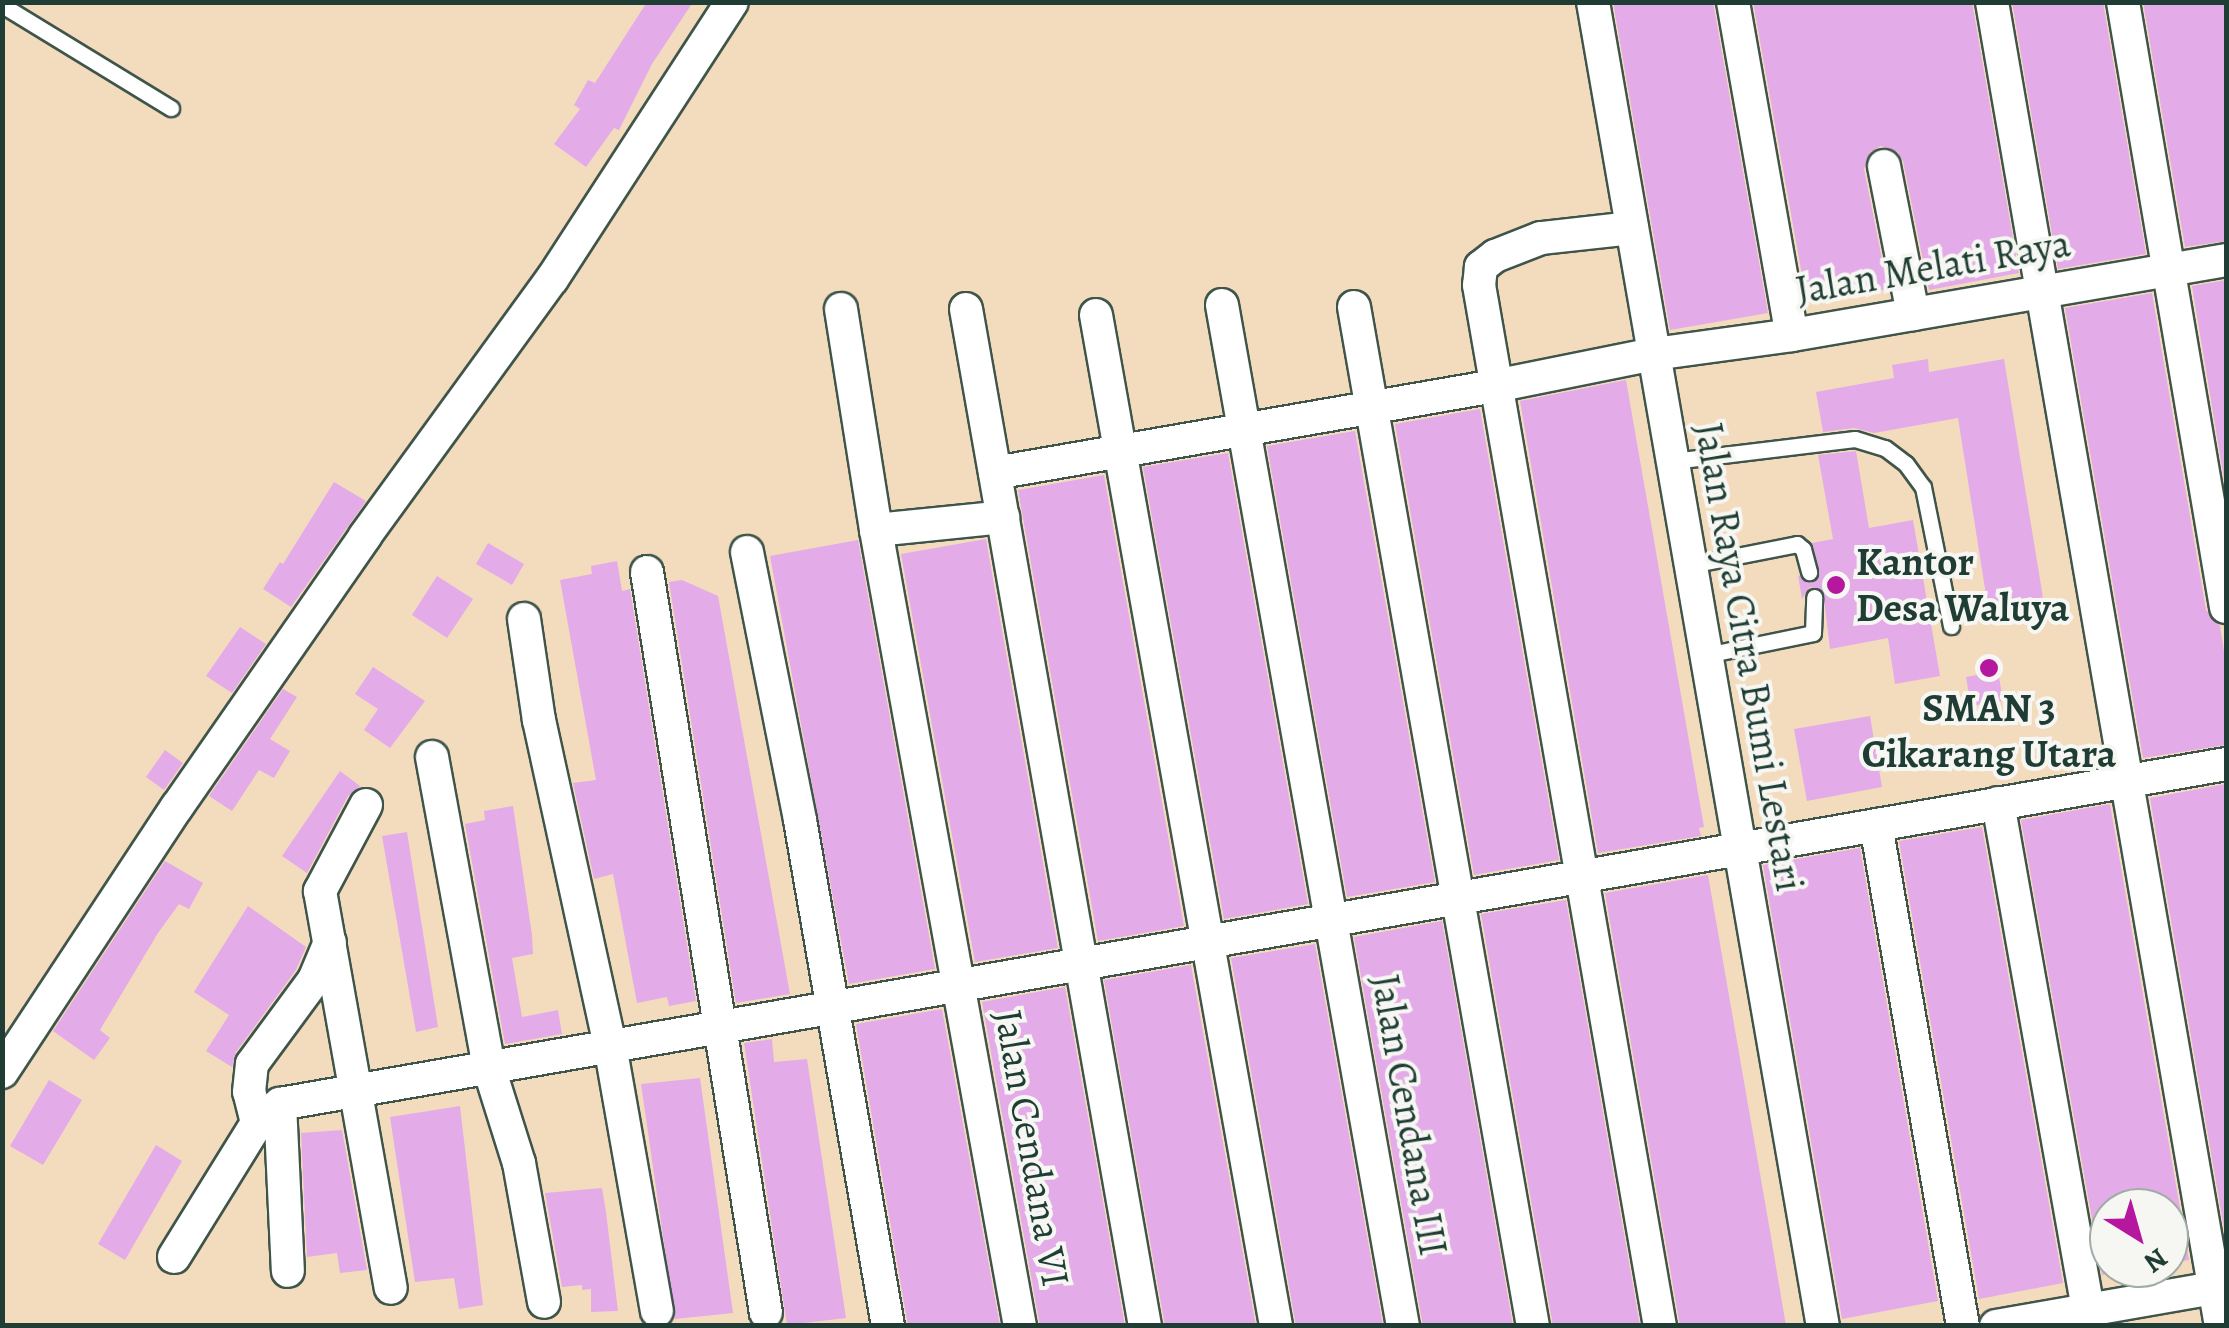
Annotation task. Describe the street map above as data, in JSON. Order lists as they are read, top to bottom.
{
  "streets": {
    "street": [
      "Jalan Melati Raya",
      "Jalan Raya Citra Bumi Lestari",
      "Jalan Cendana III",
      "Jalan Cendana VI"
    ]
  },
  "crossings": [
    ["Jalan Melati Raya", "Jalan Raya Citra Bumi Lestari"],
    ["Jalan Melati Raya", "Jalan Cendana III"]
  ],
  "places": ["Kantor Desa Waluya", "SMAN 3 Cikarang Utara"],
  "north": "bottom right"
}
